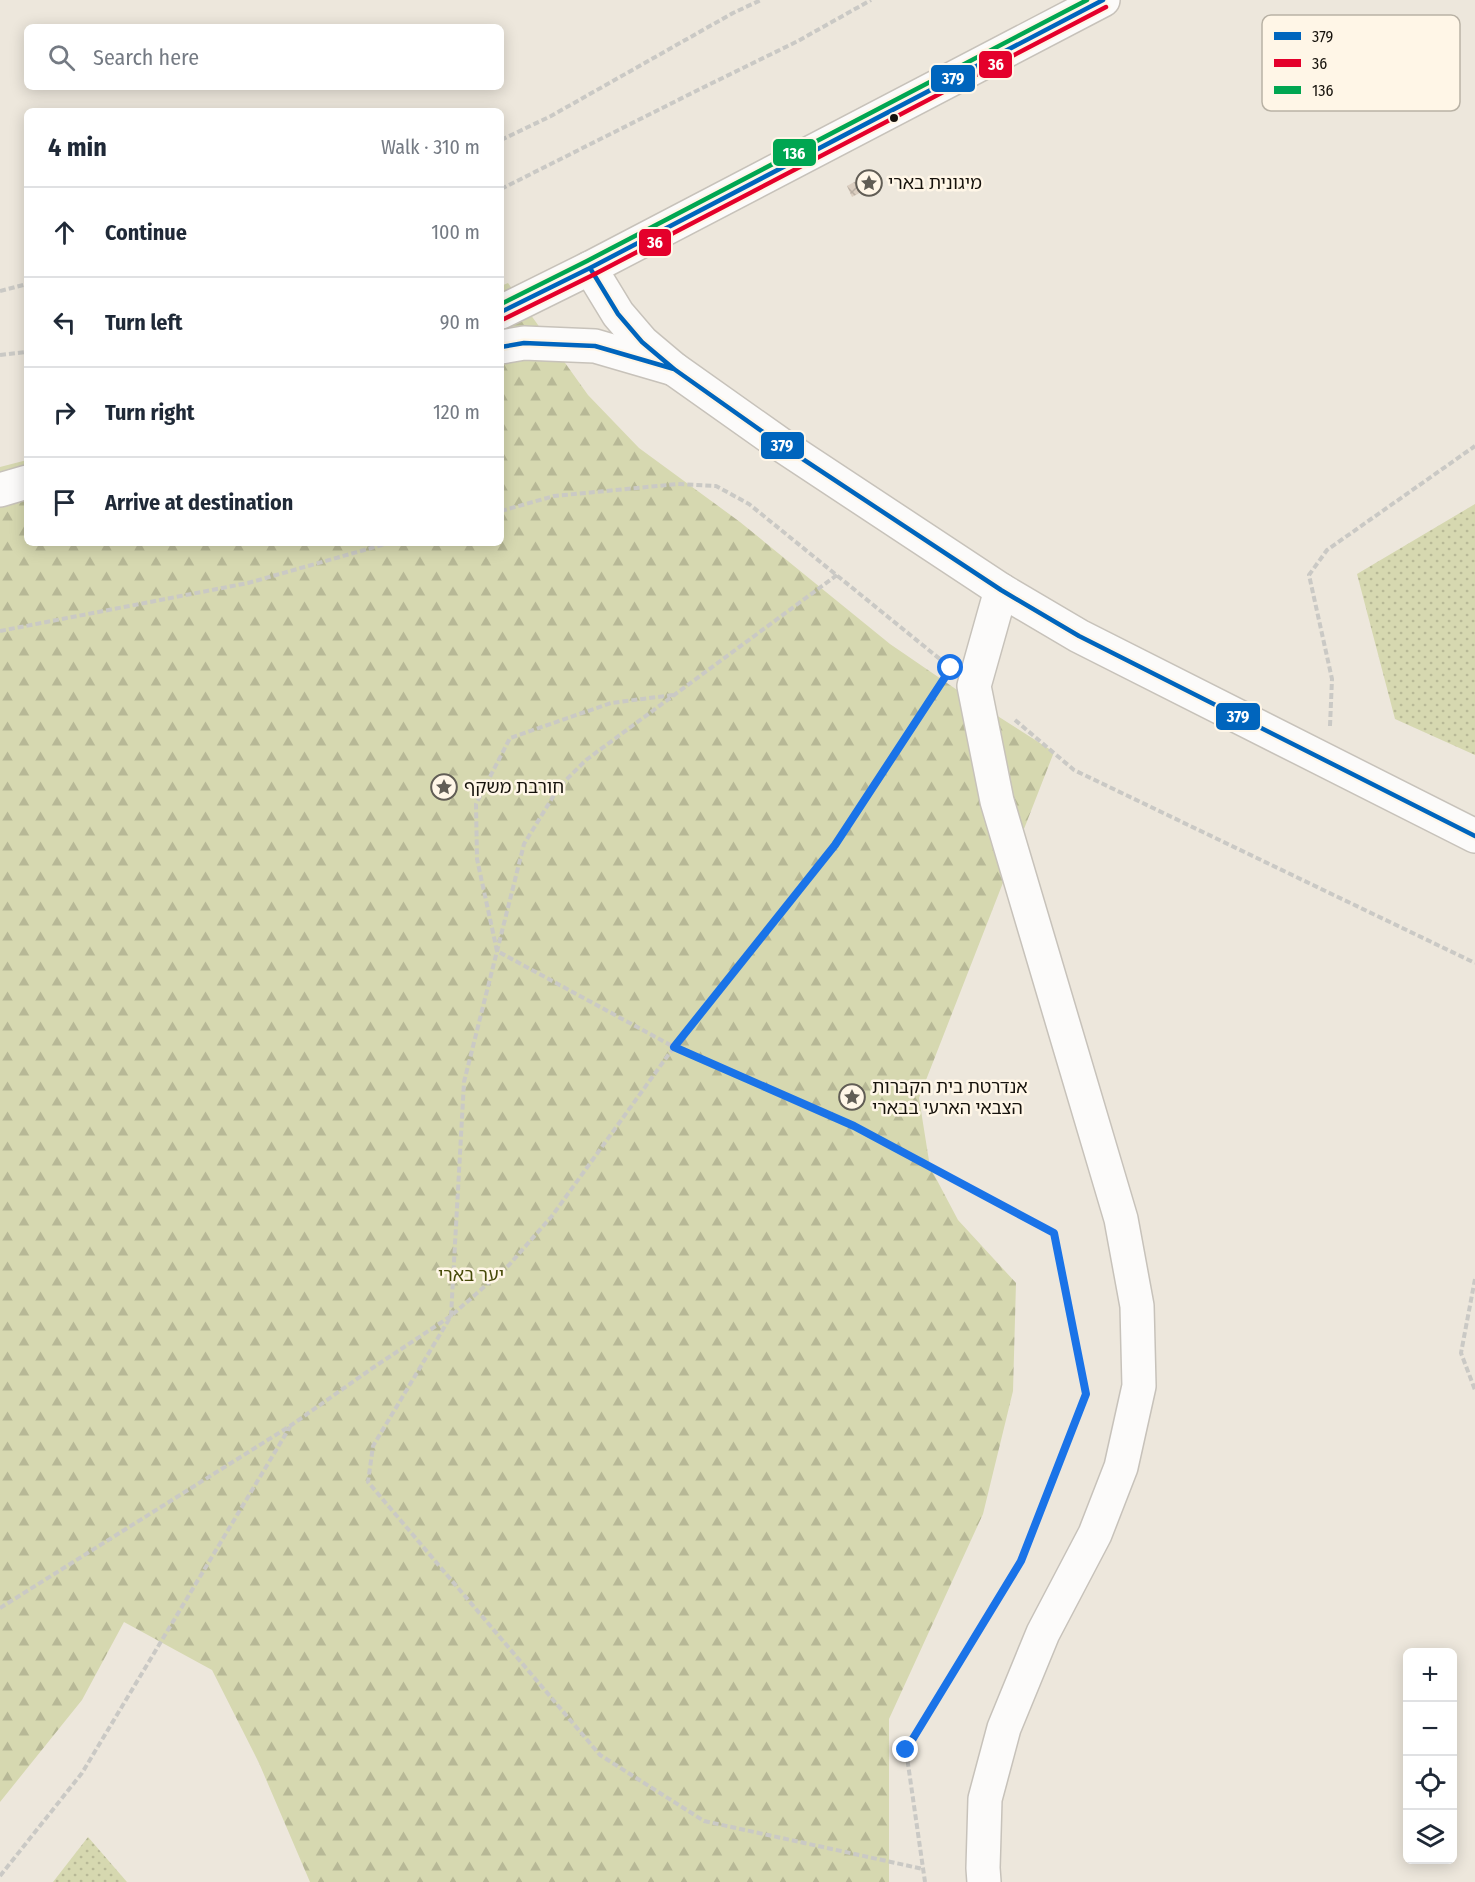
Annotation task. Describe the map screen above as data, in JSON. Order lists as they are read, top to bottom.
{
  "parks": ["יער בארי"],
  "places": {
    "place": ["מיגונית בארי", "חורבת משקף", "אנדרטת בית הקברות הצבאי הארעי בבארי"]
  },
  "lines": ["transit line 379", "transit line 136", "transit line 36"],
  "legend": ["379", "36", "136"],
  "page": {
    "search": "Search here",
    "heading": ["4 min", "Walk · 310 m"],
    "list": [
      ["Continue", "100 m"],
      ["Turn left", "90 m"],
      ["Turn right", "120 m"],
      "Arrive at destination"
    ],
    "map_buttons": ["+", "−"]
  }
}
